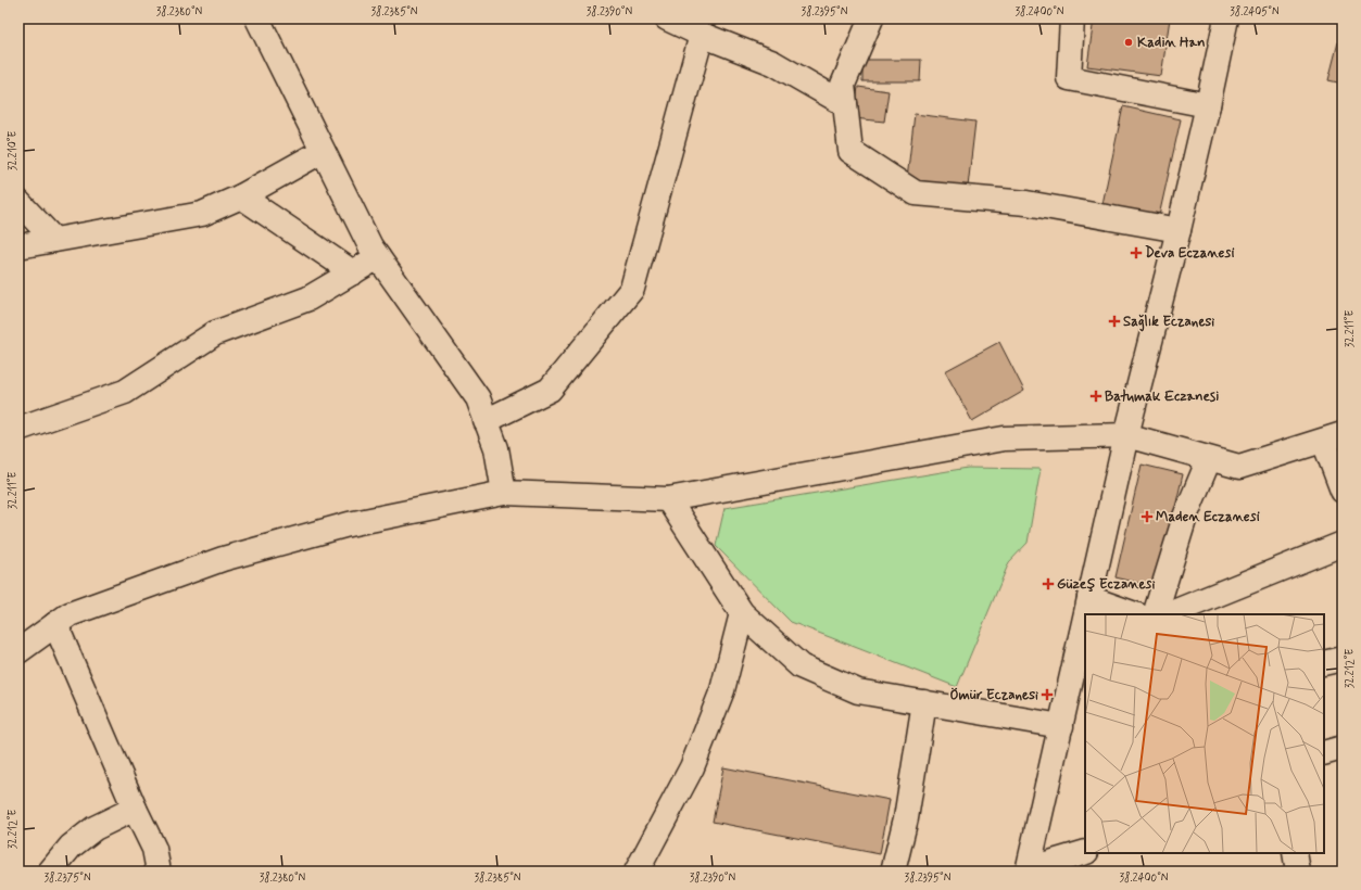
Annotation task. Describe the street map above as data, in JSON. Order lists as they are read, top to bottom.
{
  "places": {
    "other": ["Kadin Han"],
    "health": [
      "Deva Eczanesi",
      "Sağlık Eczanesi",
      "Batumak Eczanesi",
      "Maden Eczanesi",
      "Güzeş Eczanesi",
      "Ömür Eczanesi"
    ]
  },
  "coordinates": [
    "38.2380°N",
    "38.2385°N",
    "38.2390°N",
    "38.2395°N",
    "38.2400°N",
    "38.2405°N",
    "32.210°E",
    "32.211°E",
    "32.212°E",
    "38.2375°N"
  ]
}
